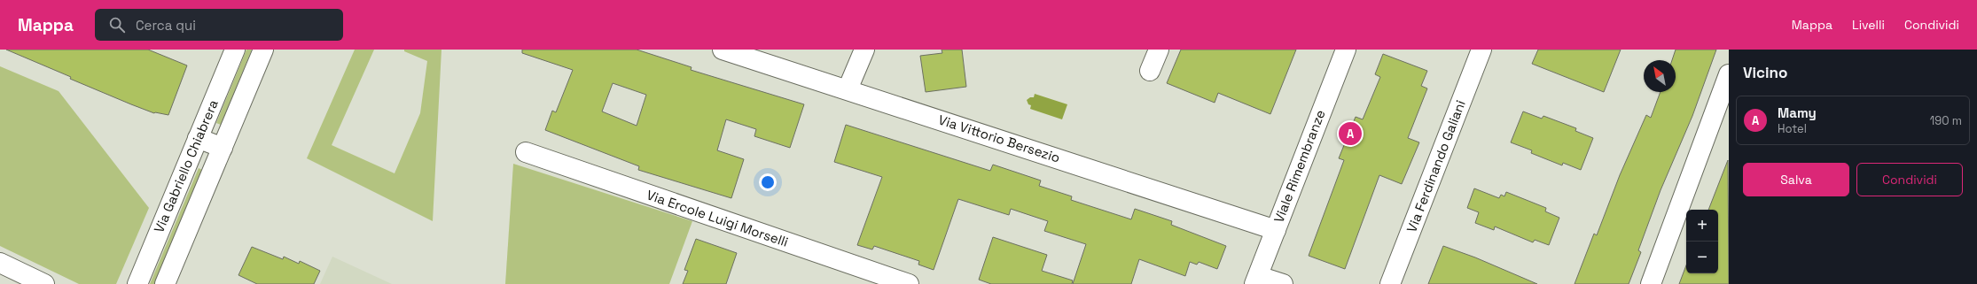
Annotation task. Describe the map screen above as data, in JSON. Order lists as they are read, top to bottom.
{
  "streets": {
    "street": [
      "Via Vittorio Bersezio",
      "Via Gabriello Chiabrera",
      "Viale Rimembranze",
      "Via Ferdinando Galiani",
      "Via Ercole Luigi Morselli"
    ]
  },
  "crossings": [
    ["Via Vittorio Bersezio", "Viale Rimembranze"]
  ],
  "north": "top left",
  "page": {
    "header": "Mappa",
    "search": "Cerca qui",
    "nav": ["Mappa", "Livelli", "Condividi"],
    "heading": "Vicino",
    "list": [
      {
        "mark": "A",
        "name": "Mamy",
        "note": "Hotel",
        "value": "190 m"
      }
    ],
    "pins": "A",
    "buttons": ["Salva", "Condividi"],
    "map_buttons": ["+", "−"]
  }
}
